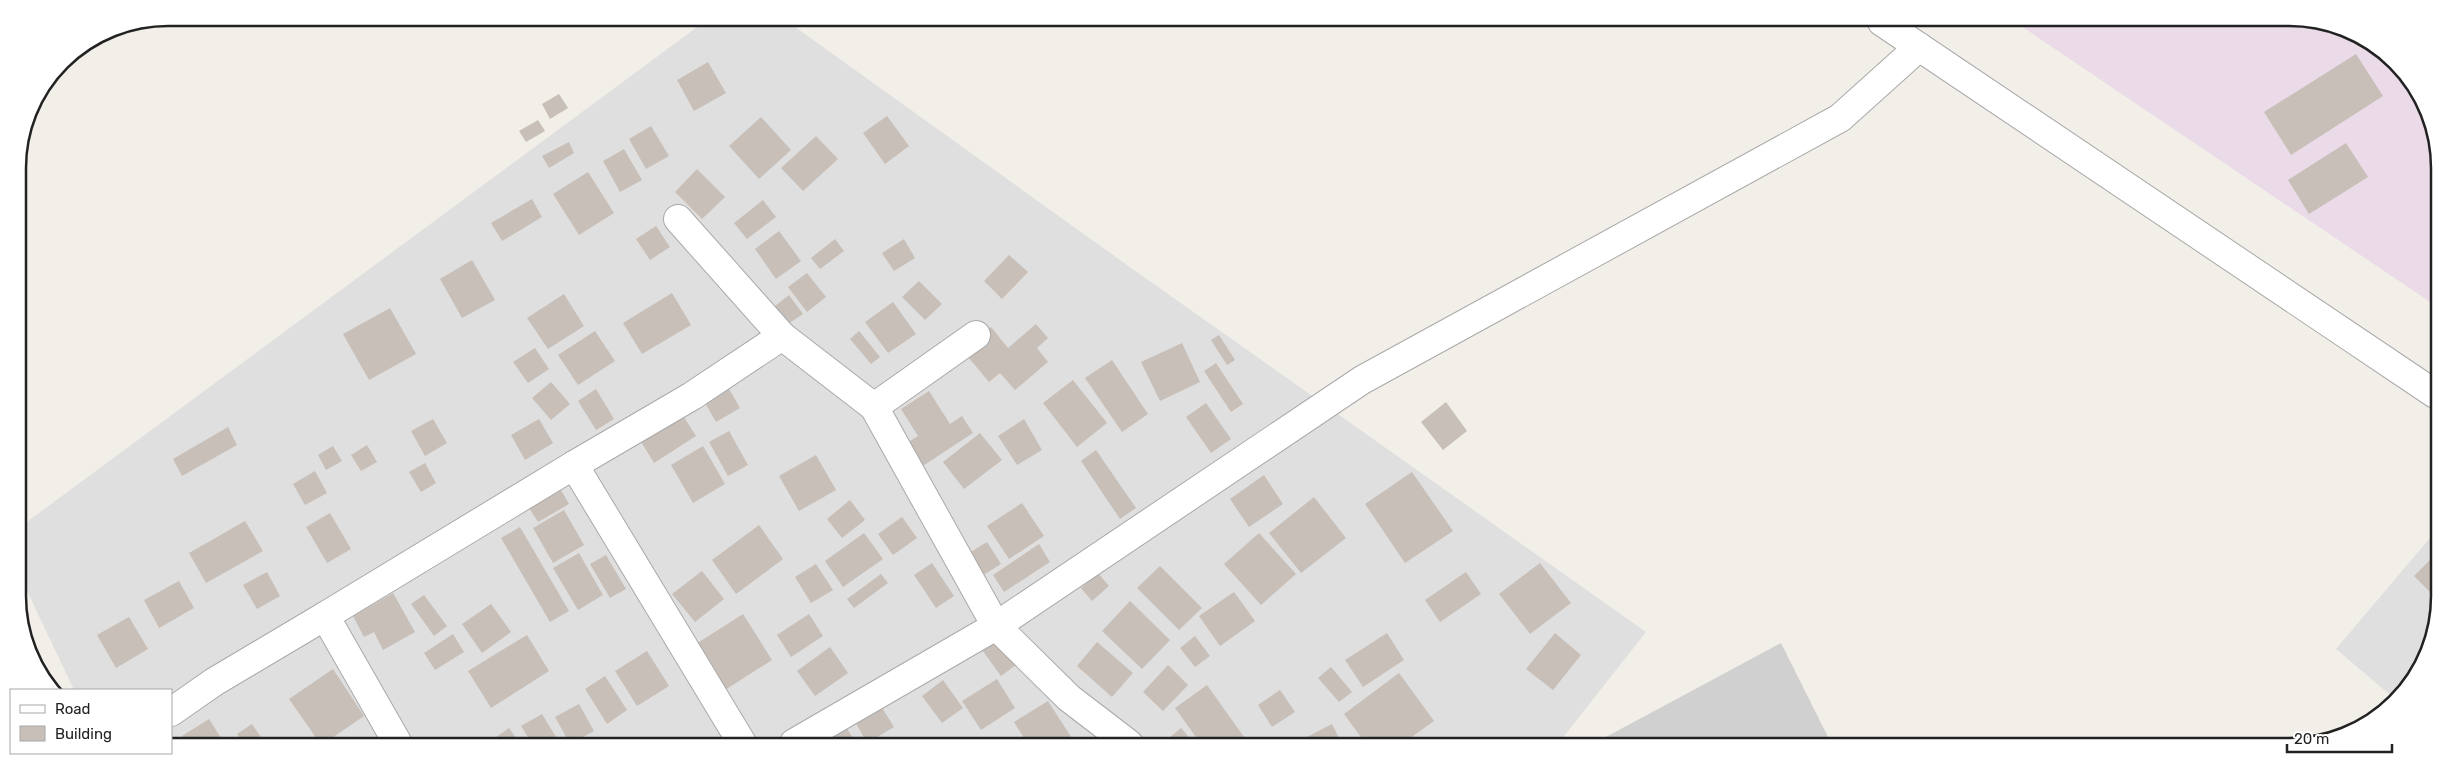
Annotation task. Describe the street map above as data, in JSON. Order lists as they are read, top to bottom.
{
  "legend": ["Road", "Building"],
  "scale_bar": "20 m"
}
